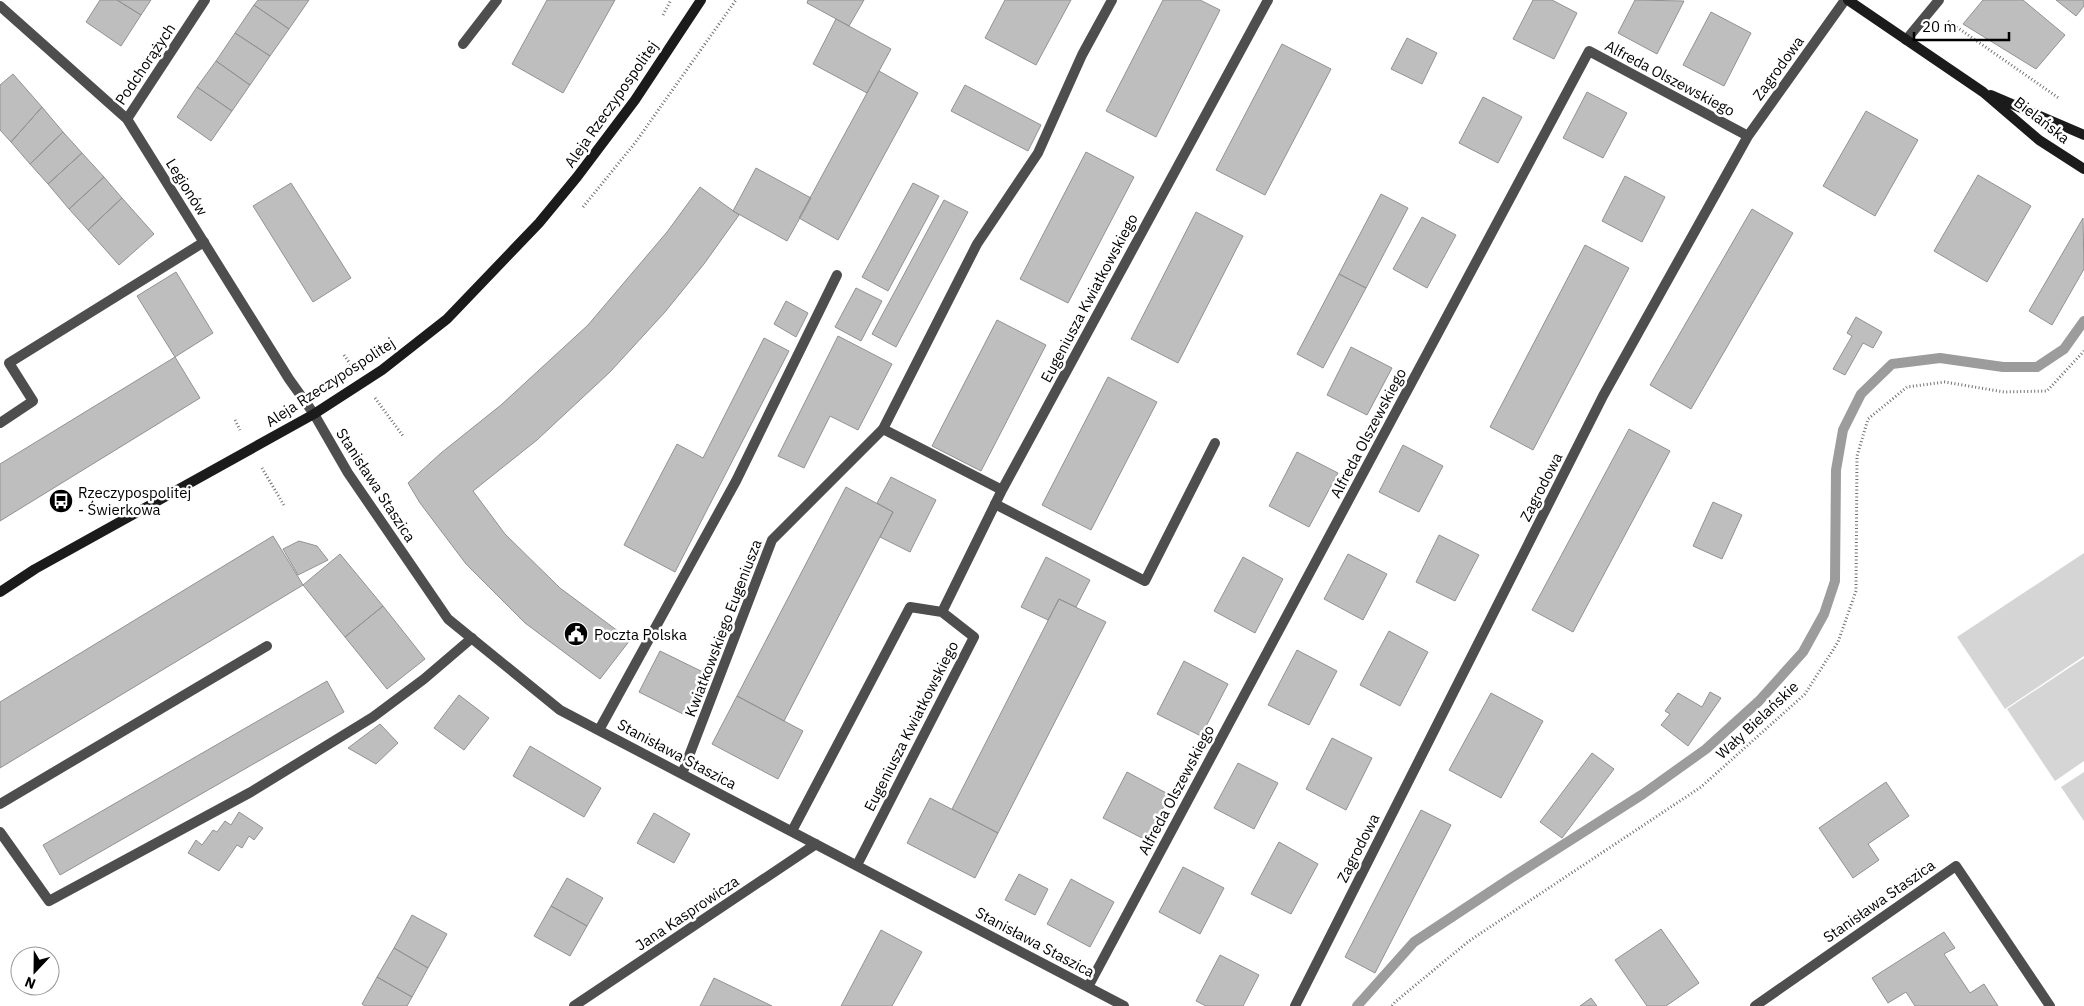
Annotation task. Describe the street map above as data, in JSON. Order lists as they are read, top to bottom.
{
  "streets": {
    "street": [
      "Podchorążych",
      "Zagrodowa",
      "Alfreda Olszewskiego",
      "Aleja Rzeczypospolitej",
      "Bielańska",
      "Legionów",
      "Eugeniusza Kwiatkowskiego",
      "Stanisława Staszica",
      "Kwiatkowskiego Eugeniusza",
      "Jana Kasprowicza"
    ],
    "path": ["Wały Bielańskie"]
  },
  "crossings": [
    ["Podchorążych", "Legionów"],
    ["Zagrodowa", "Alfreda Olszewskiego"],
    ["Zagrodowa", "Bielańska"],
    ["Alfreda Olszewskiego", "Stanisława Staszica"],
    ["Aleja Rzeczypospolitej", "Legionów"],
    ["Aleja Rzeczypospolitej", "Stanisława Staszica"],
    ["Legionów", "Stanisława Staszica"],
    ["Eugeniusza Kwiatkowskiego", "Stanisława Staszica"],
    ["Stanisława Staszica", "Kwiatkowskiego Eugeniusza"],
    ["Stanisława Staszica", "Jana Kasprowicza"]
  ],
  "places": {
    "bus stop": ["Rzeczypospolitej - Świerkowa"],
    "public building": ["Poczta Polska"]
  },
  "scale_bar": "20 m",
  "north": "bottom"
}
